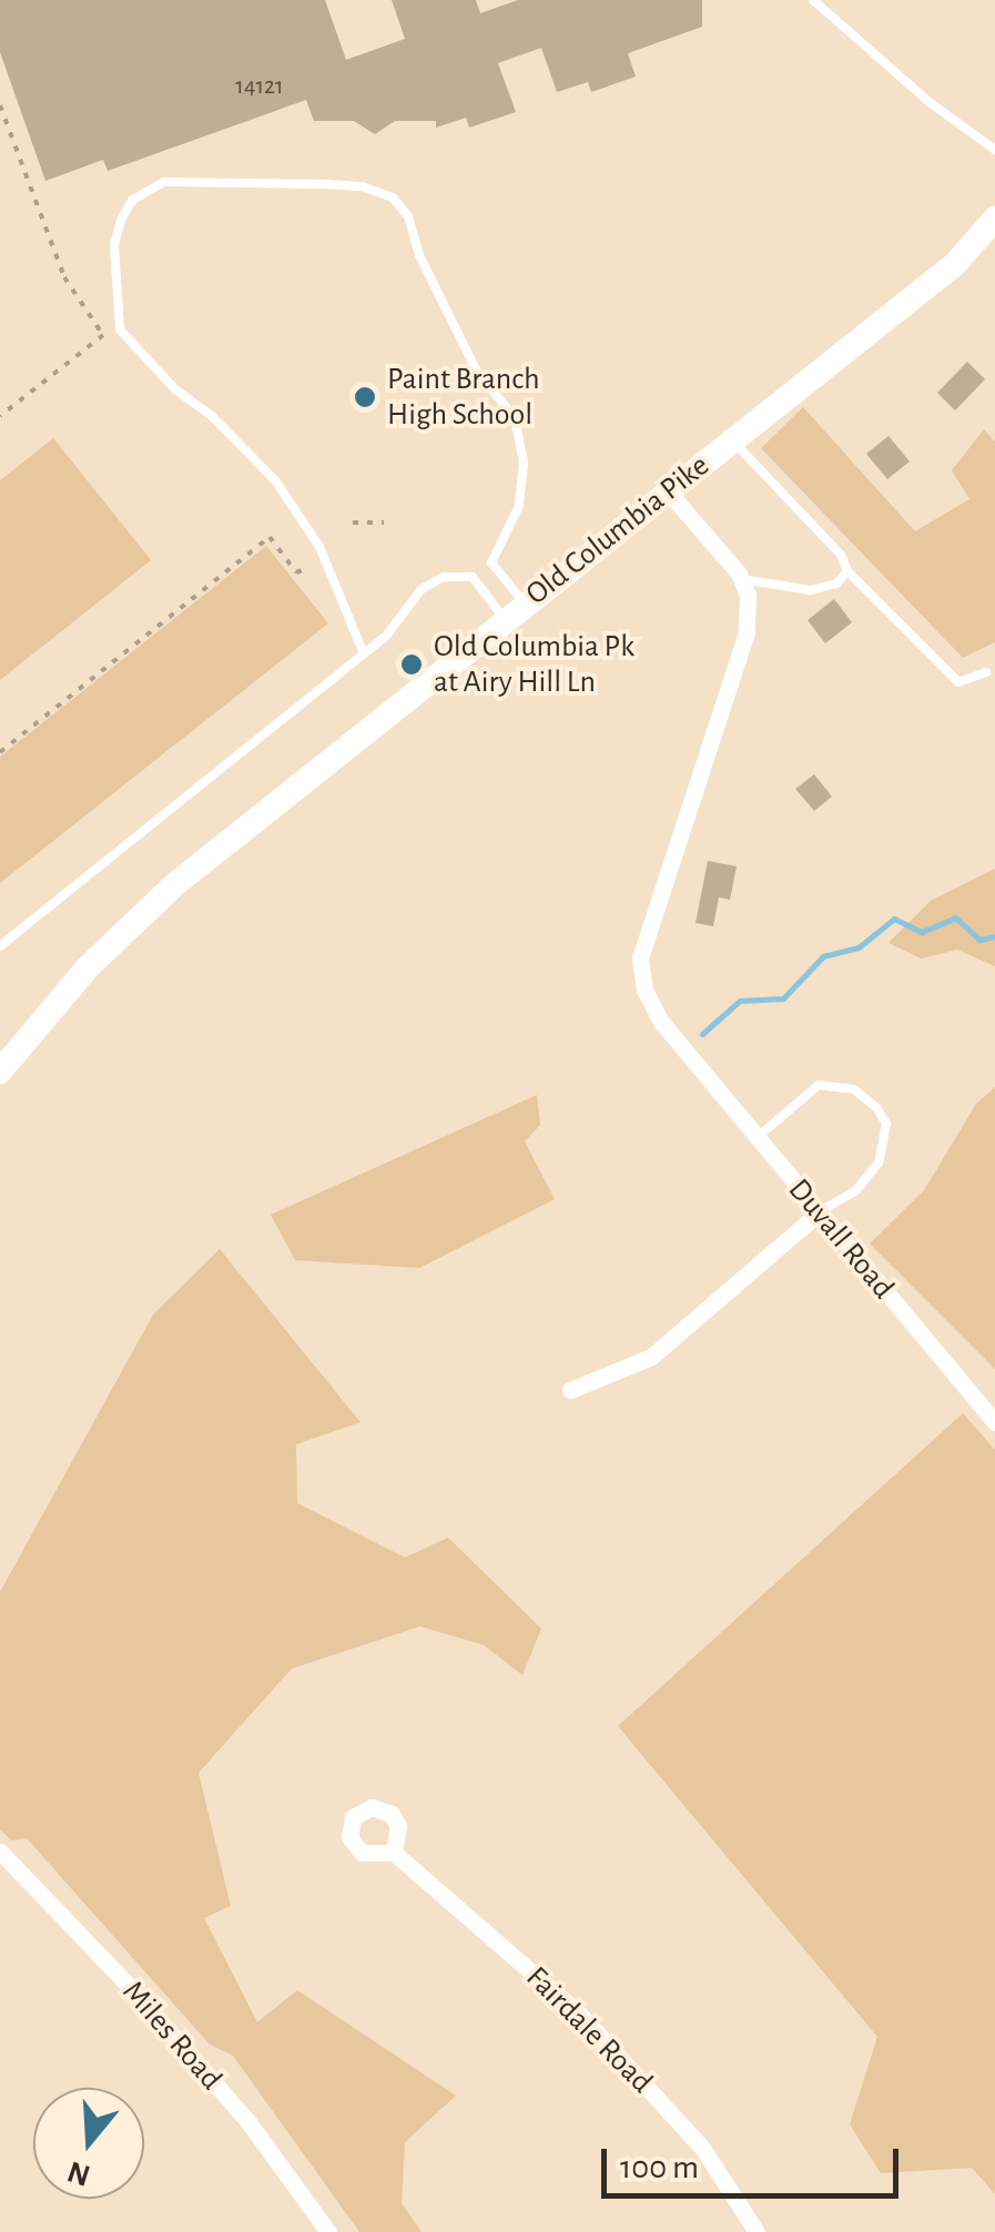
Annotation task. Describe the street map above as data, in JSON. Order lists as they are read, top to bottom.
{
  "streets": {
    "main road": ["Old Columbia Pike"],
    "street": ["Duvall Road", "Fairdale Road", "Miles Road"]
  },
  "places": ["Paint Branch High School", "Old Columbia Pk at Airy Hill Ln"],
  "house_numbers": ["14121"],
  "scale_bar": "100 m",
  "north": "bottom"
}
